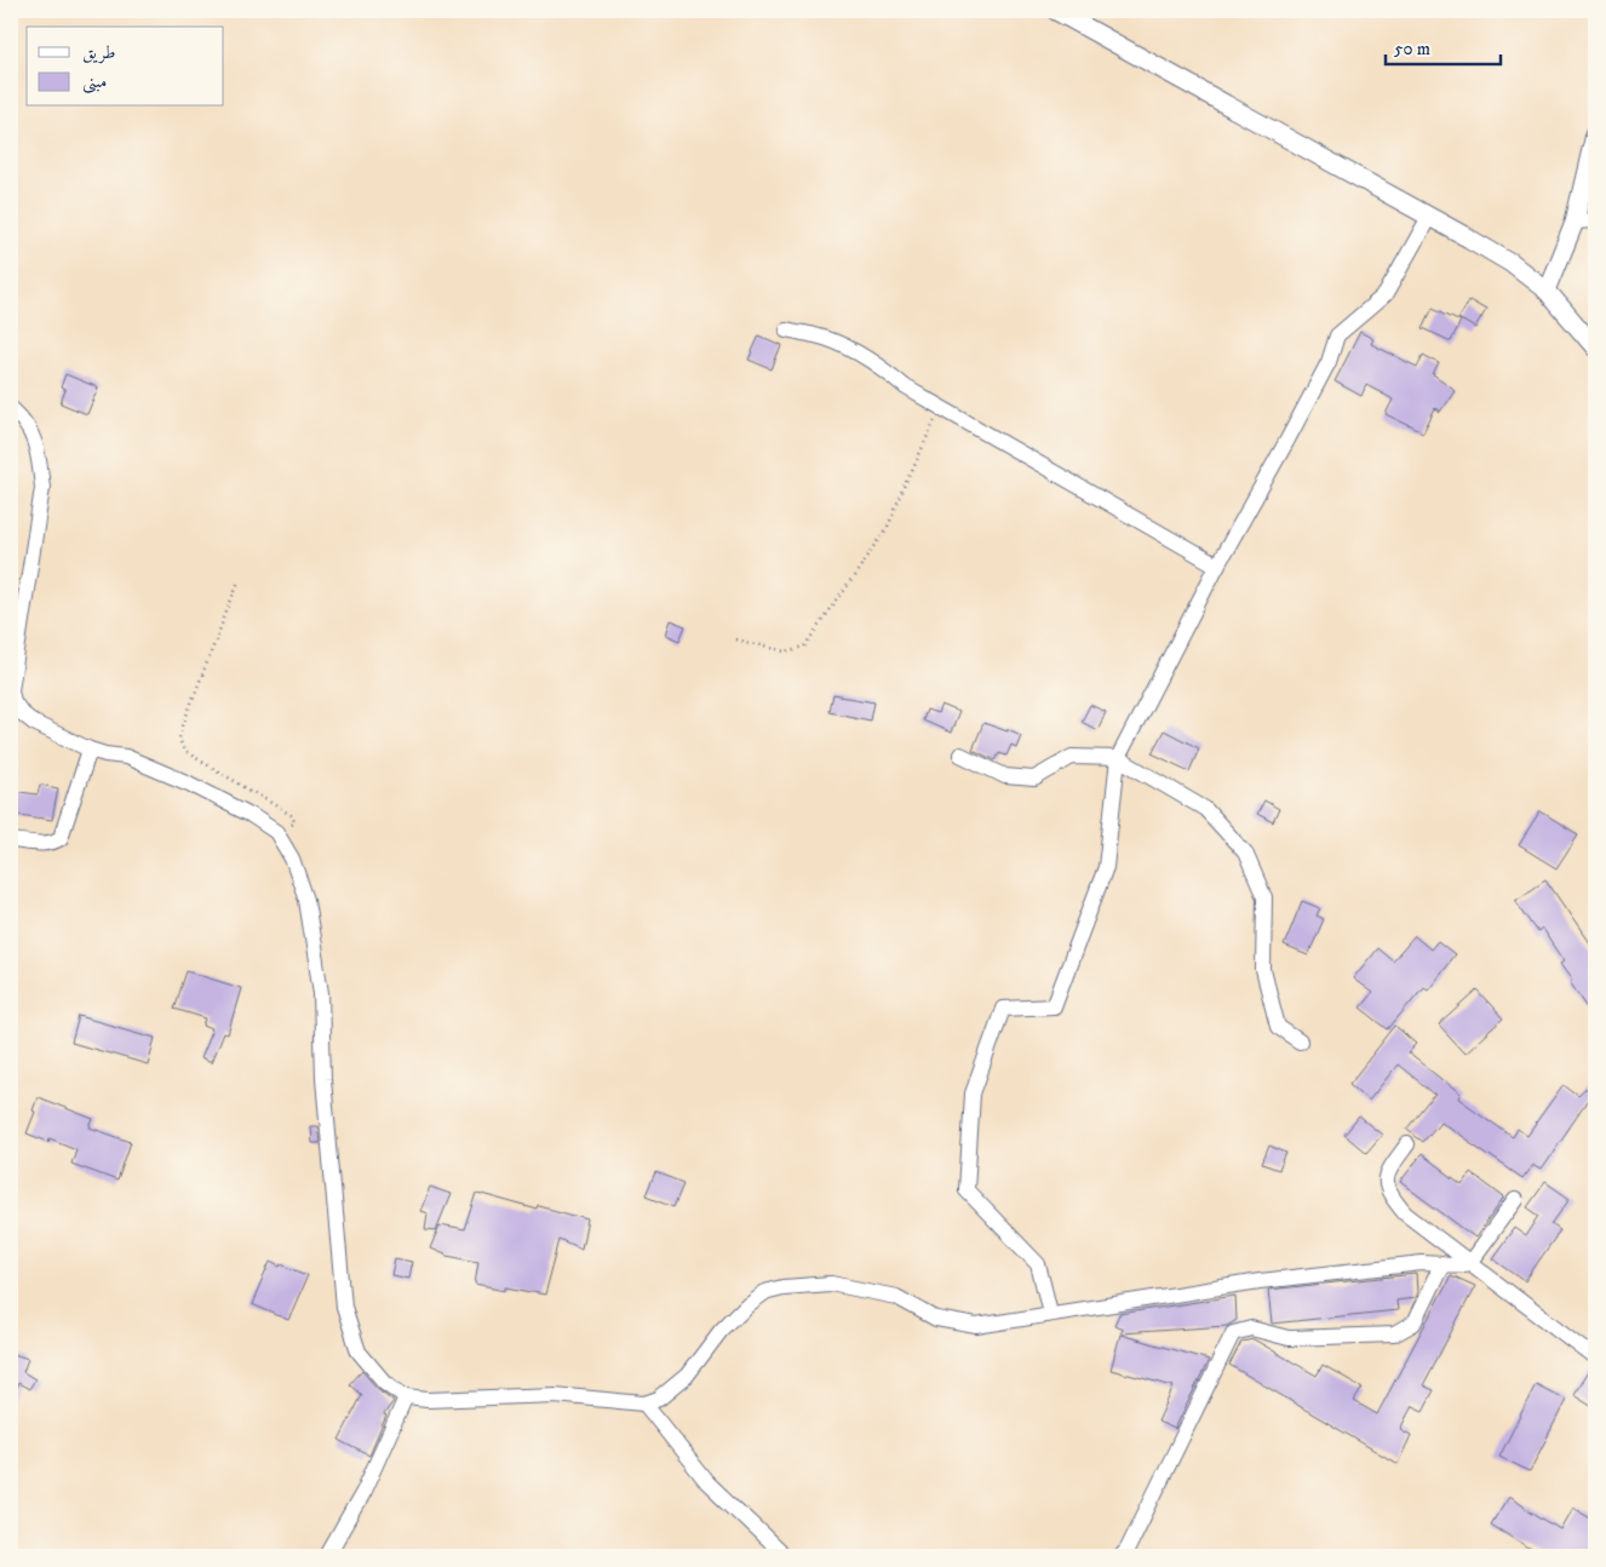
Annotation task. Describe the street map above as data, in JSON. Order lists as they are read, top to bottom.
{
  "legend": ["طريق", "مبنى"],
  "scale_bar": "50 m"
}
